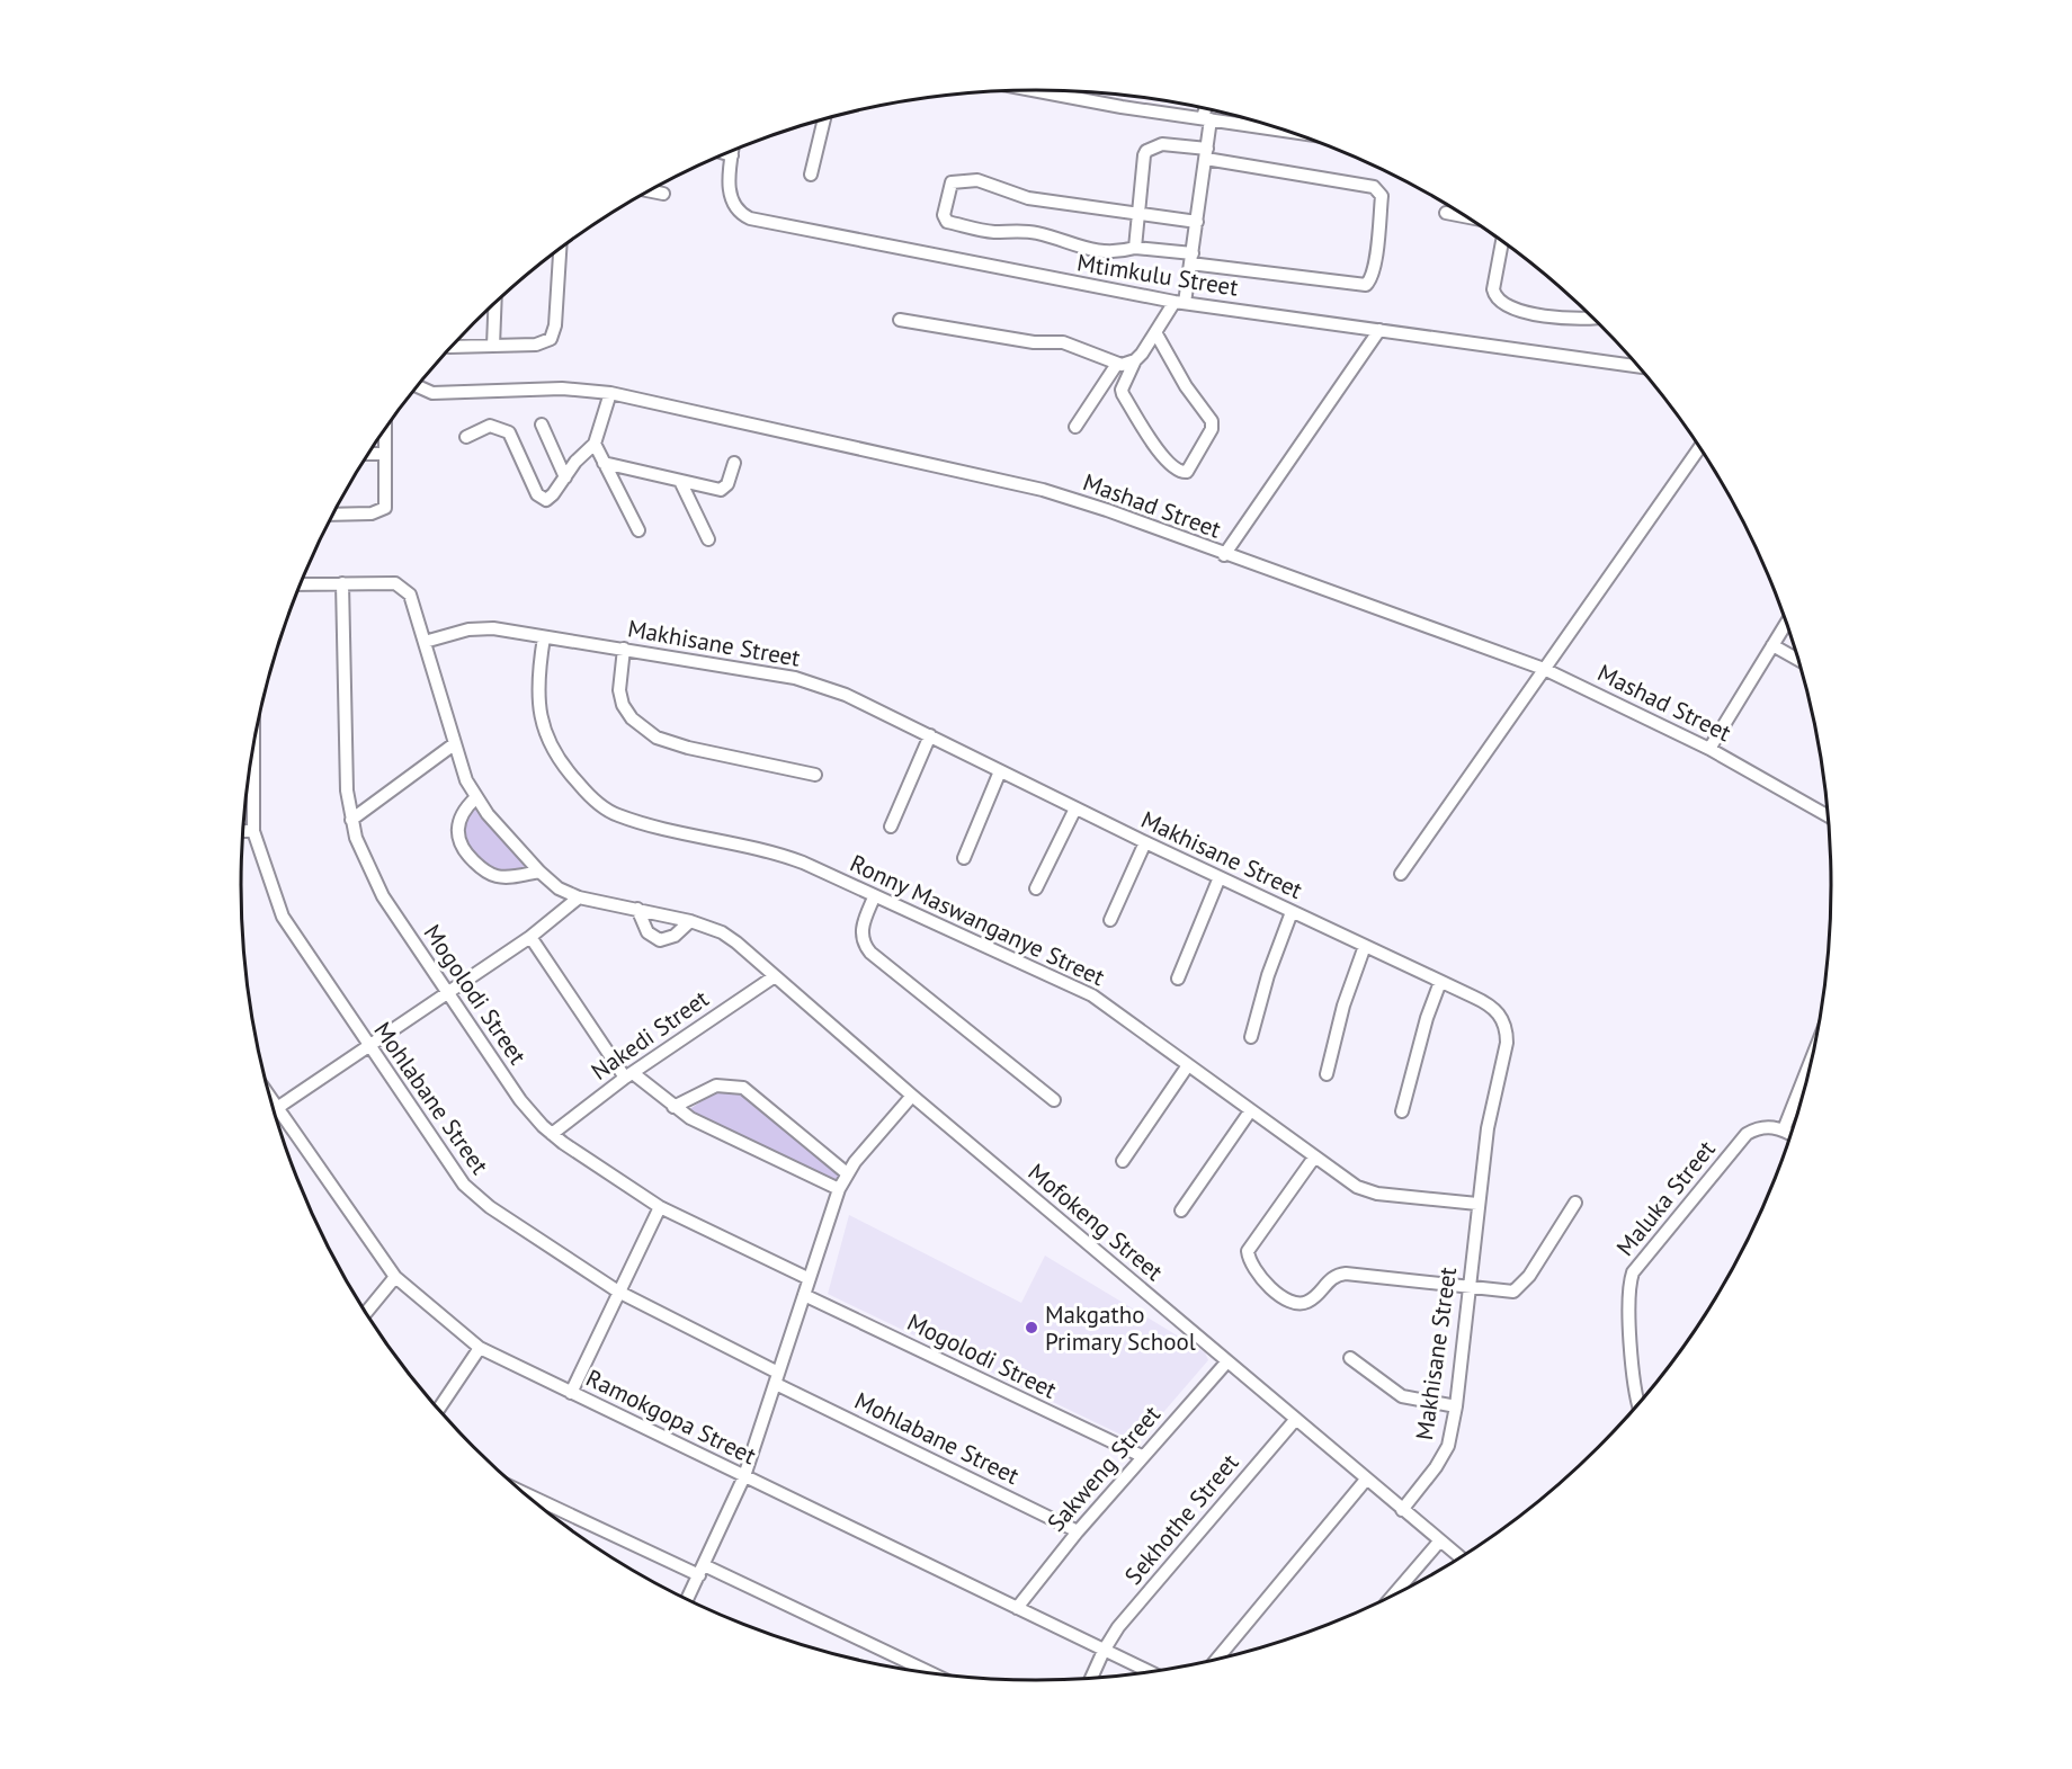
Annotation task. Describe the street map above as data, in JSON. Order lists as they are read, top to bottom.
{
  "streets": {
    "street": [
      "Mtimkulu Street",
      "Mashad Street",
      "Makhisane Street",
      "Ronny Maswanganye Street",
      "Mogolodi Street",
      "Nakedi Street",
      "Mohlabane Street",
      "Maluka Street",
      "Mofokeng Street",
      "Ramokgopa Street",
      "Sakweng Street",
      "Sekhothe Street"
    ]
  },
  "crossings": [
    ["Makhisane Street", "Ronny Maswanganye Street"],
    ["Makhisane Street", "Mofokeng Street"],
    ["Mogolodi Street", "Nakedi Street"],
    ["Mogolodi Street", "Mofokeng Street"],
    ["Mogolodi Street", "Sakweng Street"],
    ["Nakedi Street", "Mofokeng Street"],
    ["Mohlabane Street", "Sakweng Street"],
    ["Mofokeng Street", "Sakweng Street"],
    ["Mofokeng Street", "Sekhothe Street"],
    ["Ramokgopa Street", "Sakweng Street"],
    ["Ramokgopa Street", "Sekhothe Street"]
  ],
  "places": ["Makgatho Primary School"]
}
